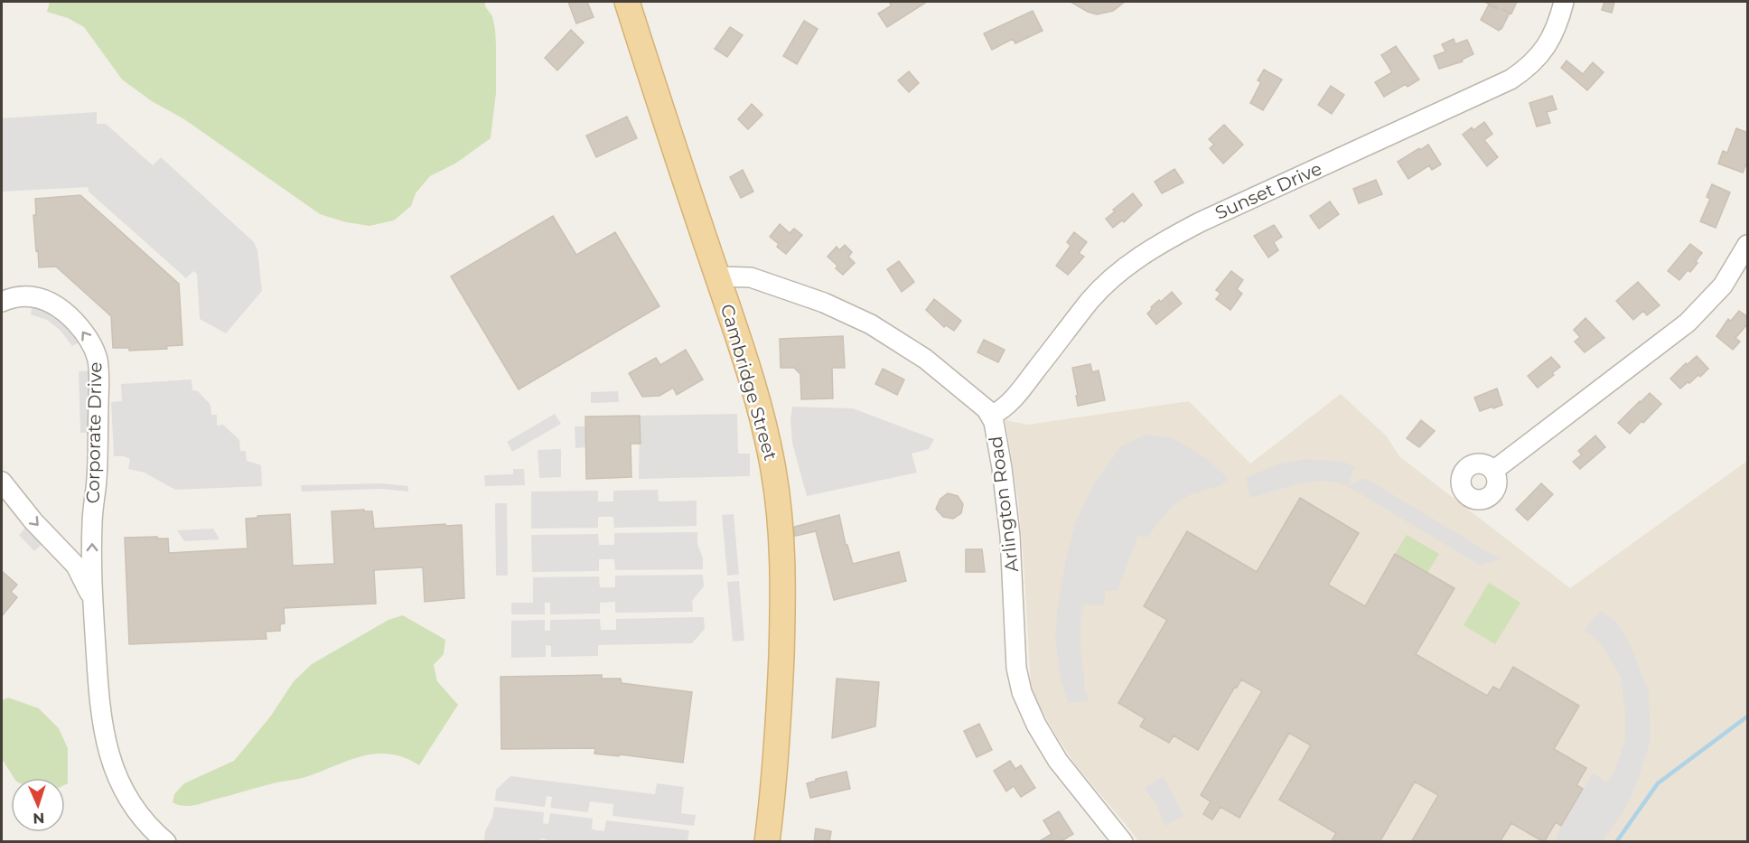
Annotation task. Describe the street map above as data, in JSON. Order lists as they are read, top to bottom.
{
  "streets": {
    "main road": ["Cambridge Street"],
    "street": ["Sunset Drive", "Corporate Drive", "Arlington Road"]
  },
  "crossings": [
    ["Sunset Drive", "Arlington Road"],
    ["Cambridge Street", "Arlington Road"]
  ],
  "north": "bottom"
}
